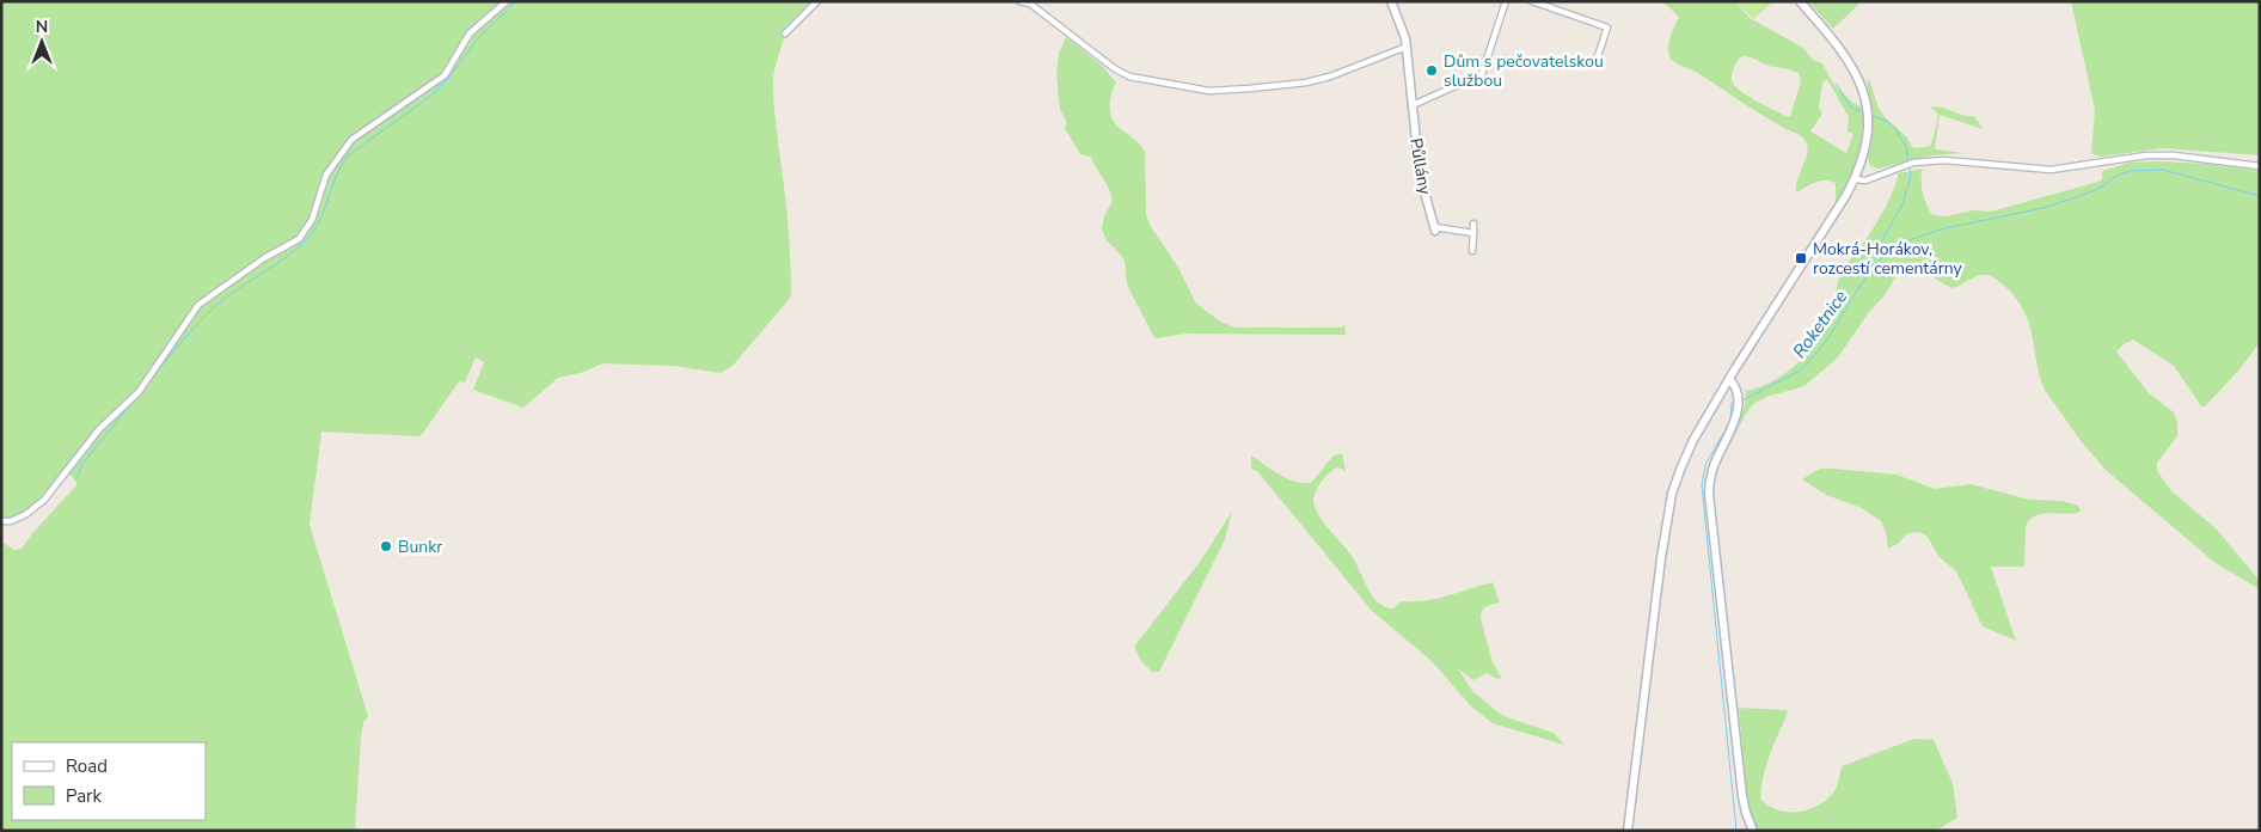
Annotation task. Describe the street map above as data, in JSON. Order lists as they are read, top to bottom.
{
  "streets": {
    "street": ["Půllány"]
  },
  "water": ["Roketnice"],
  "places": {
    "other": ["Dům s pečovatelskou službou", "Bunkr"],
    "transit": ["Mokrá-Horákov, rozcestí cementárny"]
  },
  "legend": ["Road", "Park"],
  "north": "top"
}
